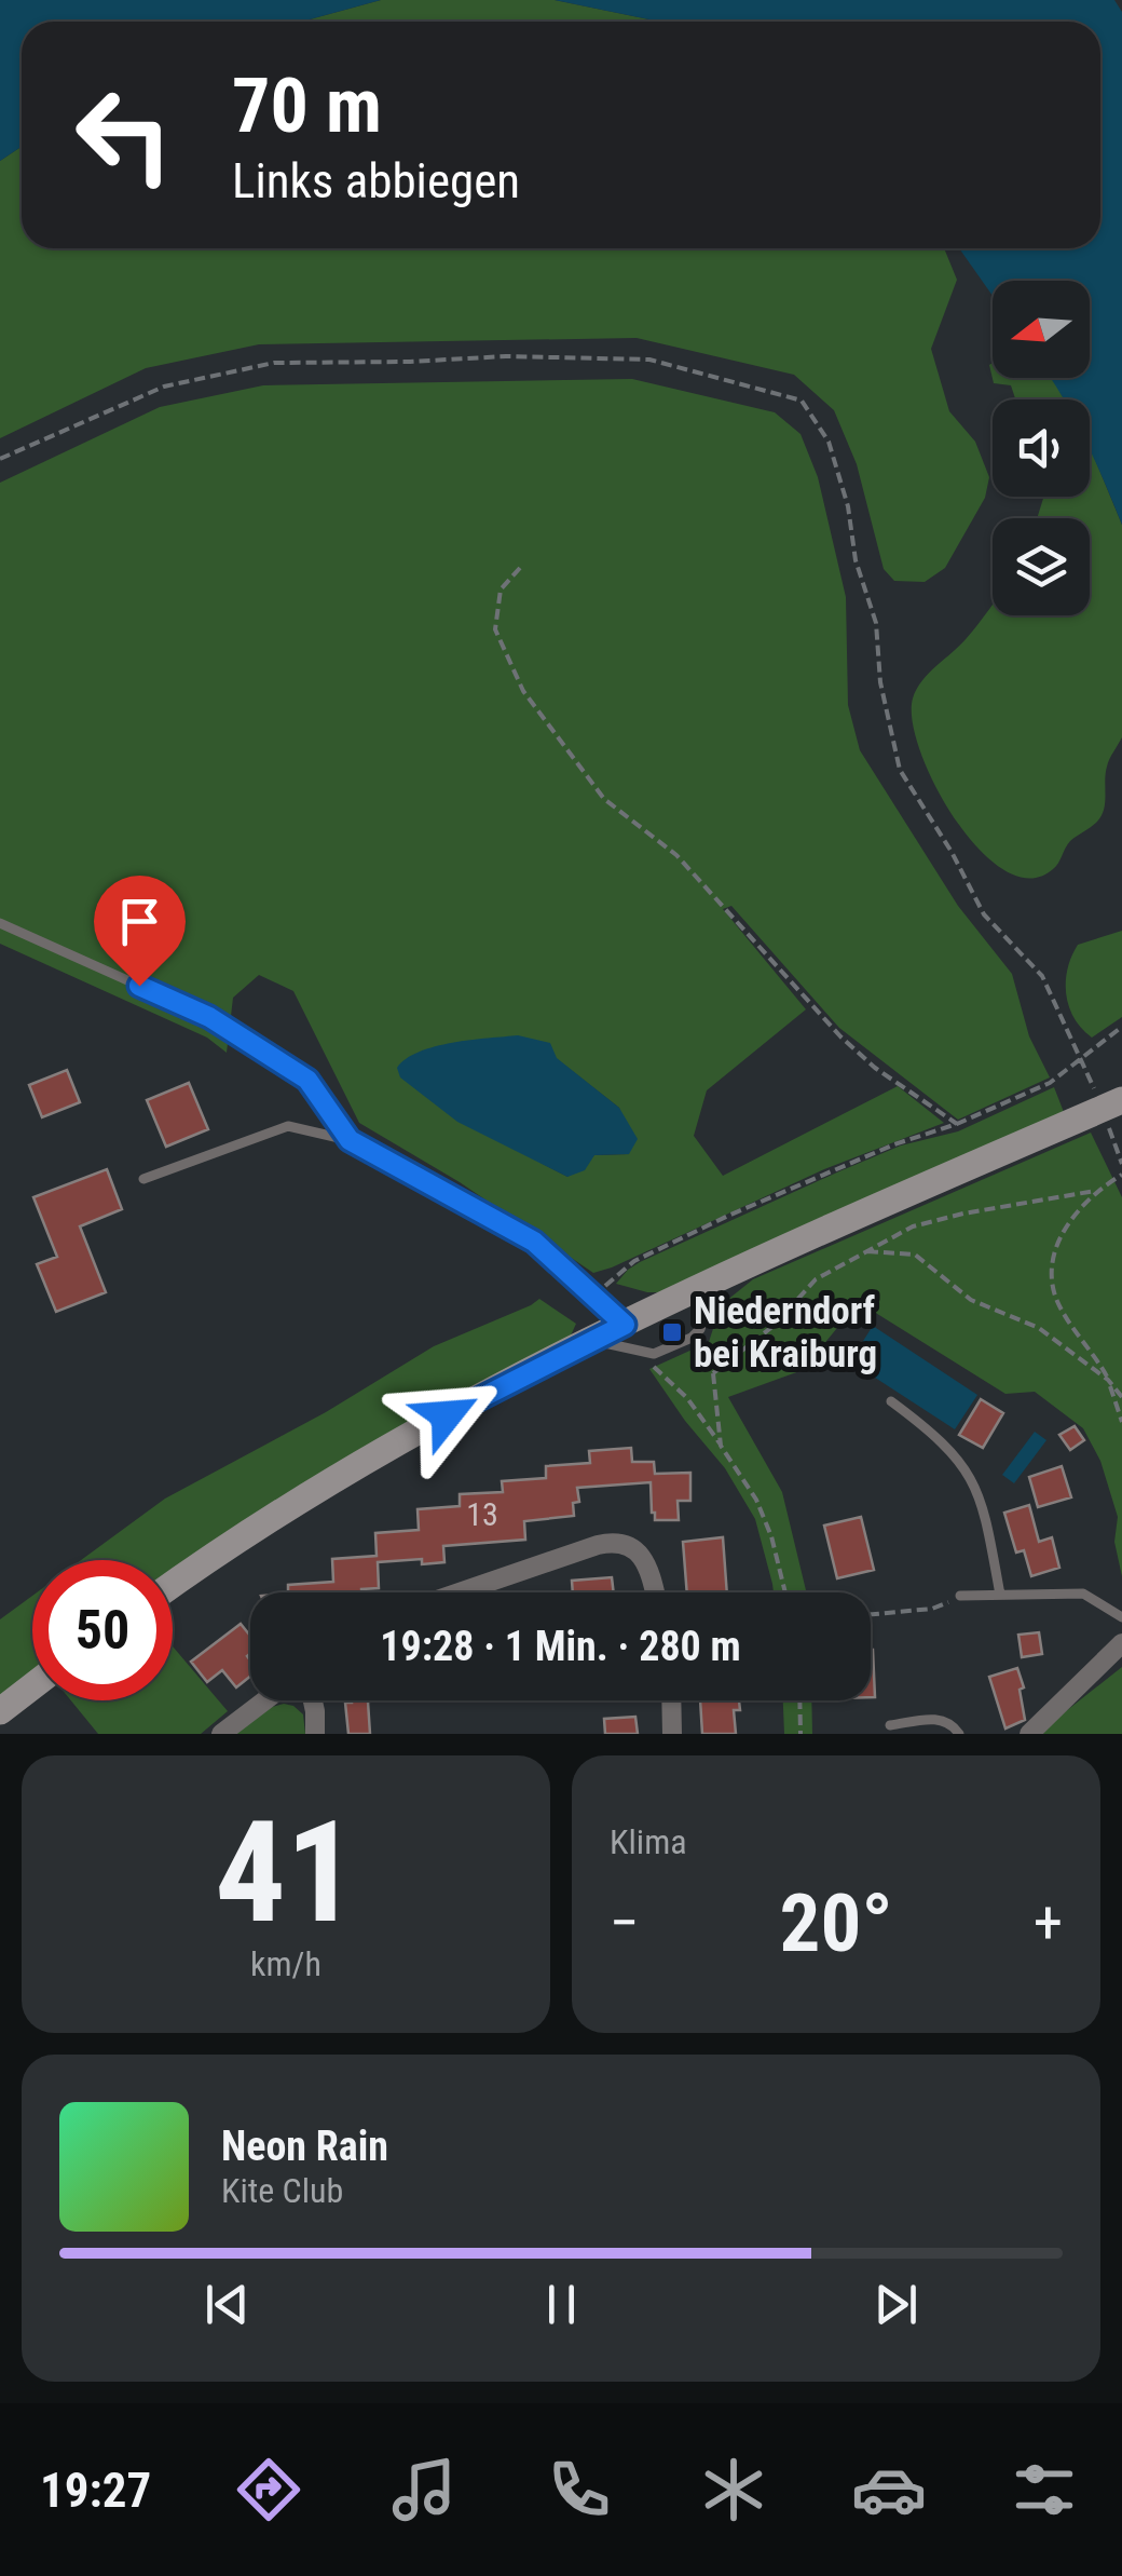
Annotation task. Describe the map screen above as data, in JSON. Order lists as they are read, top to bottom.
{
  "places": {
    "transit": ["Niederndorf bei Kraiburg"]
  },
  "house_numbers": ["13"],
  "north": "left",
  "page": {
    "turn": ["70 m", "Links abbiegen"],
    "limit": "50",
    "trip": "19:28 · 1 Min. · 280 m",
    "tile": [
      ["41", "km/h"],
      "Klima"
    ],
    "heat": ["−", "20°", "+"],
    "song": ["Neon Rain", "Kite Club"],
    "tabs": "19:27"
  }
}
